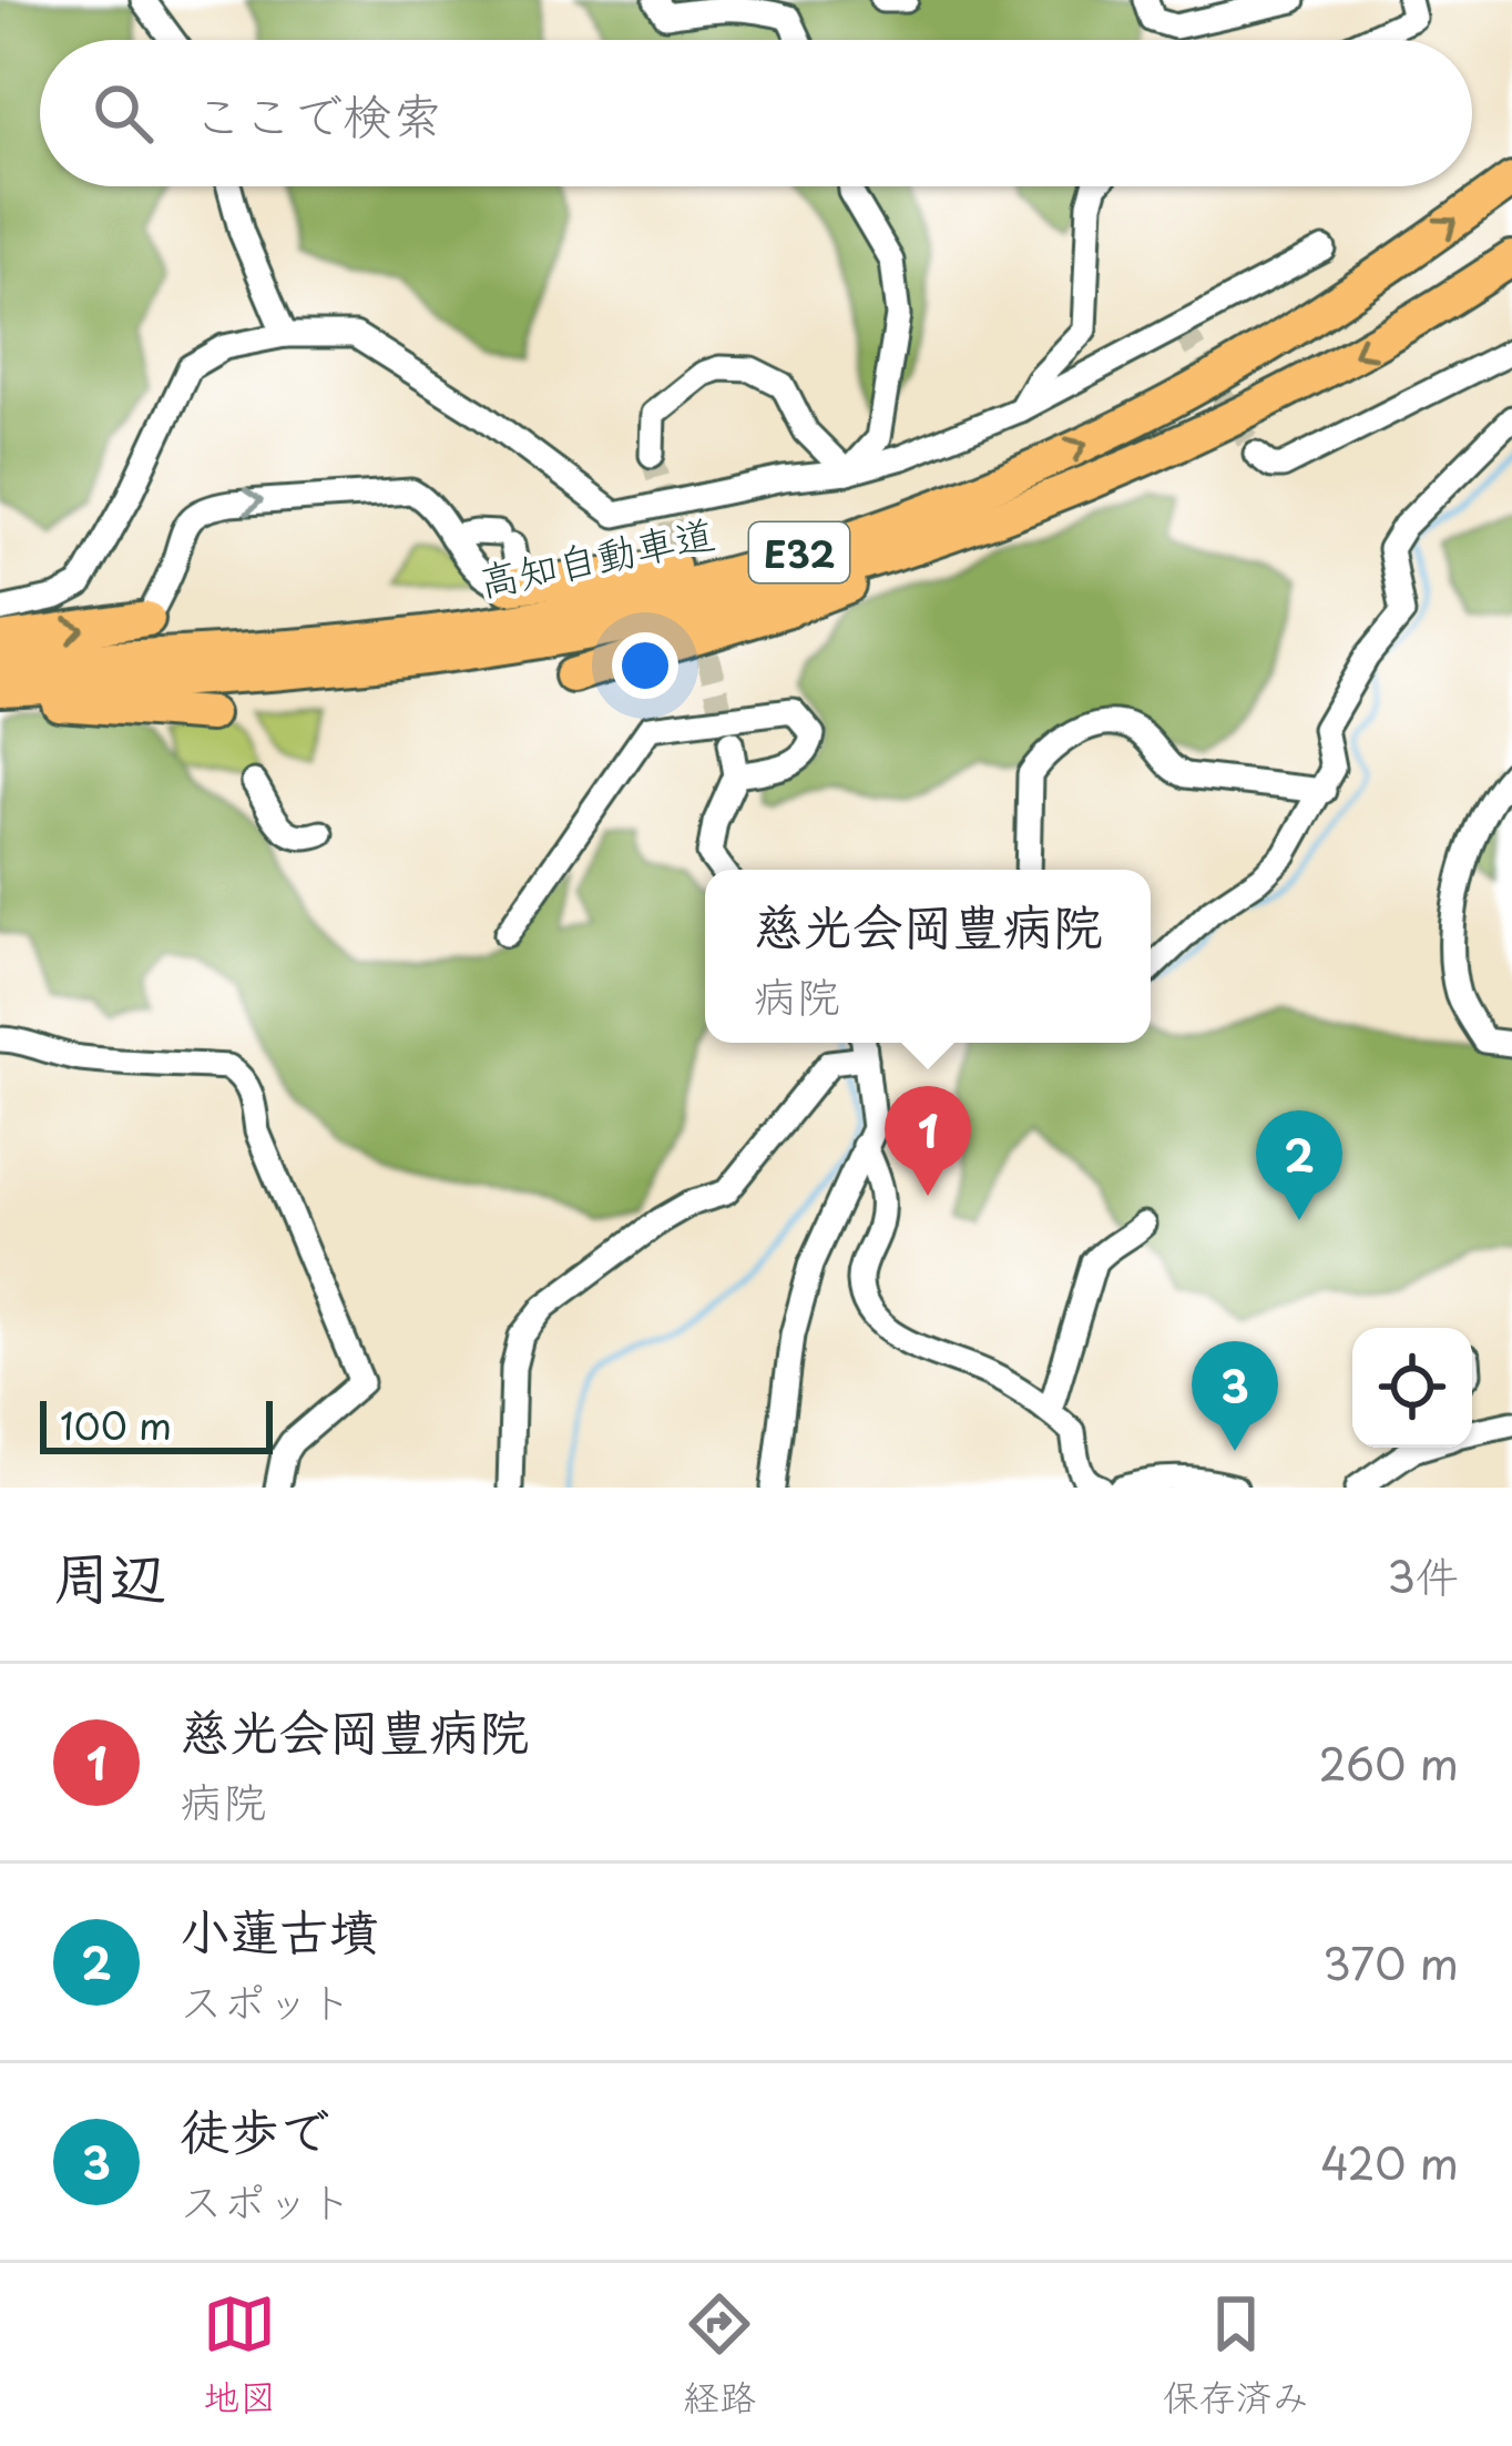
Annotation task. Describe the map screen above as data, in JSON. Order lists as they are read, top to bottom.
{
  "streets": {
    "highway": ["E32", "高知自動車道"]
  },
  "scale_bar": "100 m",
  "page": {
    "search": "ここで検索",
    "popup": ["慈光会岡豊病院", "病院"],
    "pins": ["1", "2", "3"],
    "scale": "100 m",
    "heading": ["周辺", "3件"],
    "list": [
      {
        "mark": "1",
        "name": "慈光会岡豊病院",
        "note": "病院",
        "value": "260 m"
      },
      {
        "mark": "2",
        "name": "小蓮古墳",
        "note": "スポット",
        "value": "370 m"
      },
      {
        "mark": "3",
        "name": "徒歩で",
        "note": "スポット",
        "value": "420 m"
      }
    ],
    "nav": ["地図", "経路", "保存済み"]
  }
}
